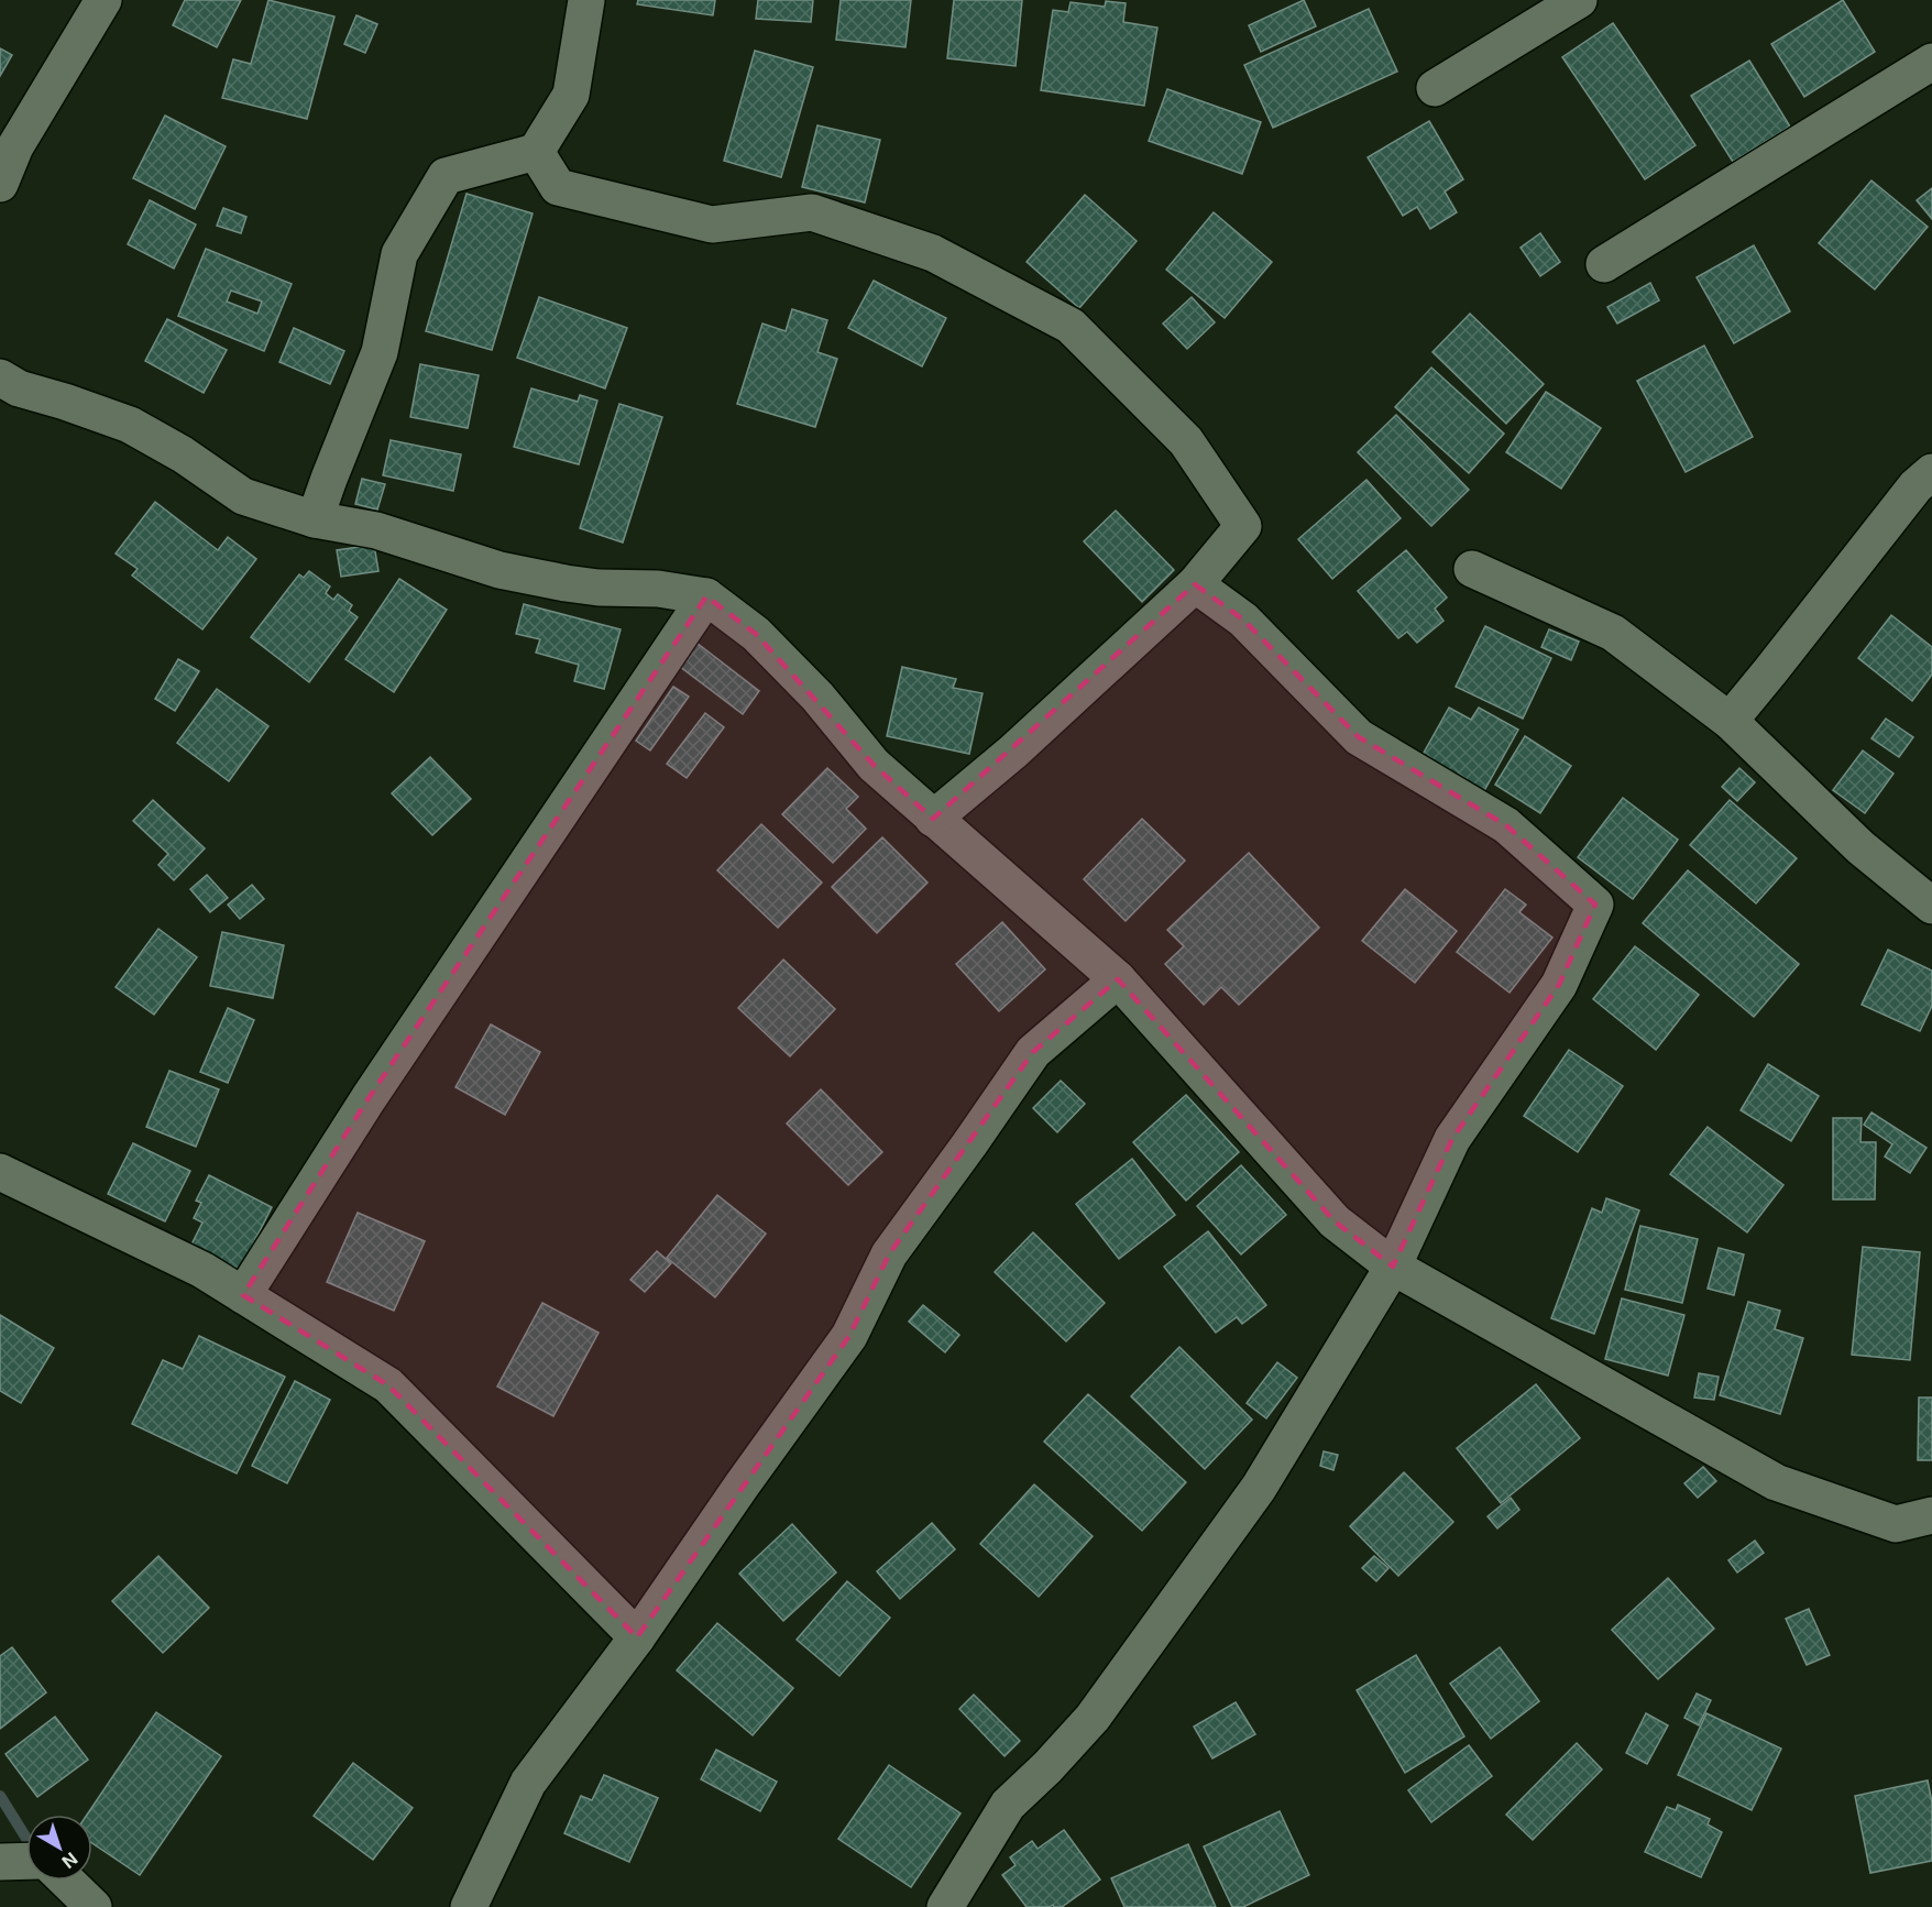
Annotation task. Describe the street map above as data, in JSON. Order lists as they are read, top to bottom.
{
  "north": "bottom right"
}
